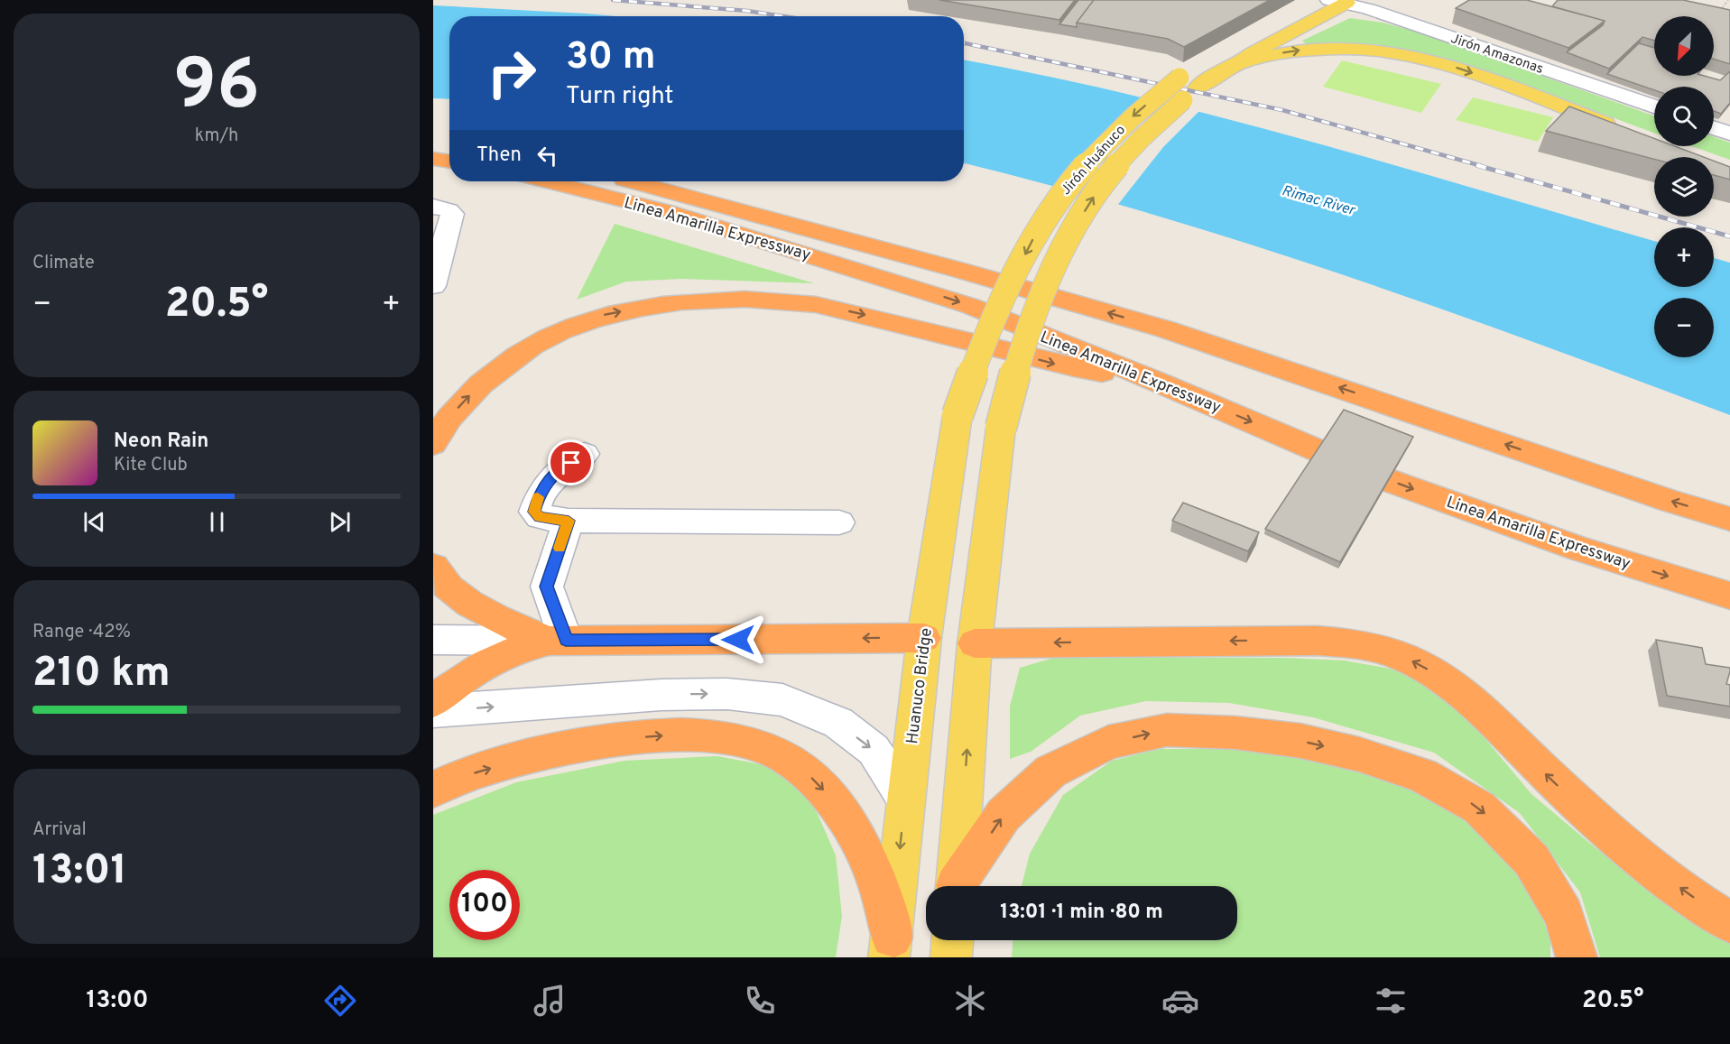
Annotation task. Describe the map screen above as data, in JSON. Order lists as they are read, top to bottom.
{
  "streets": {
    "highway": ["Linea Amarilla Expressway"],
    "main road": ["Jirón Huánuco", "Huanuco Bridge"],
    "street": ["Jirón Amazonas"]
  },
  "crossings": [
    ["Jirón Amazonas", "Jirón Huánuco"],
    ["Jirón Huánuco", "Huanuco Bridge"]
  ],
  "water": ["Rimac River"],
  "north": "bottom left",
  "page": {
    "tile": [
      ["96", "km/h"],
      "Climate",
      ["Range · 42%", "210 km"],
      ["Arrival", "13:01"]
    ],
    "map_buttons": ["+", "−"],
    "turn": ["30 m", "Turn right"],
    "then": "Then",
    "heat": ["−", "20.5°", "+"],
    "song": ["Neon Rain", "Kite Club"],
    "limit": "100",
    "trip": "13:01 · 1 min · 80 m",
    "tabs": ["13:00", "20.5°"]
  }
}
